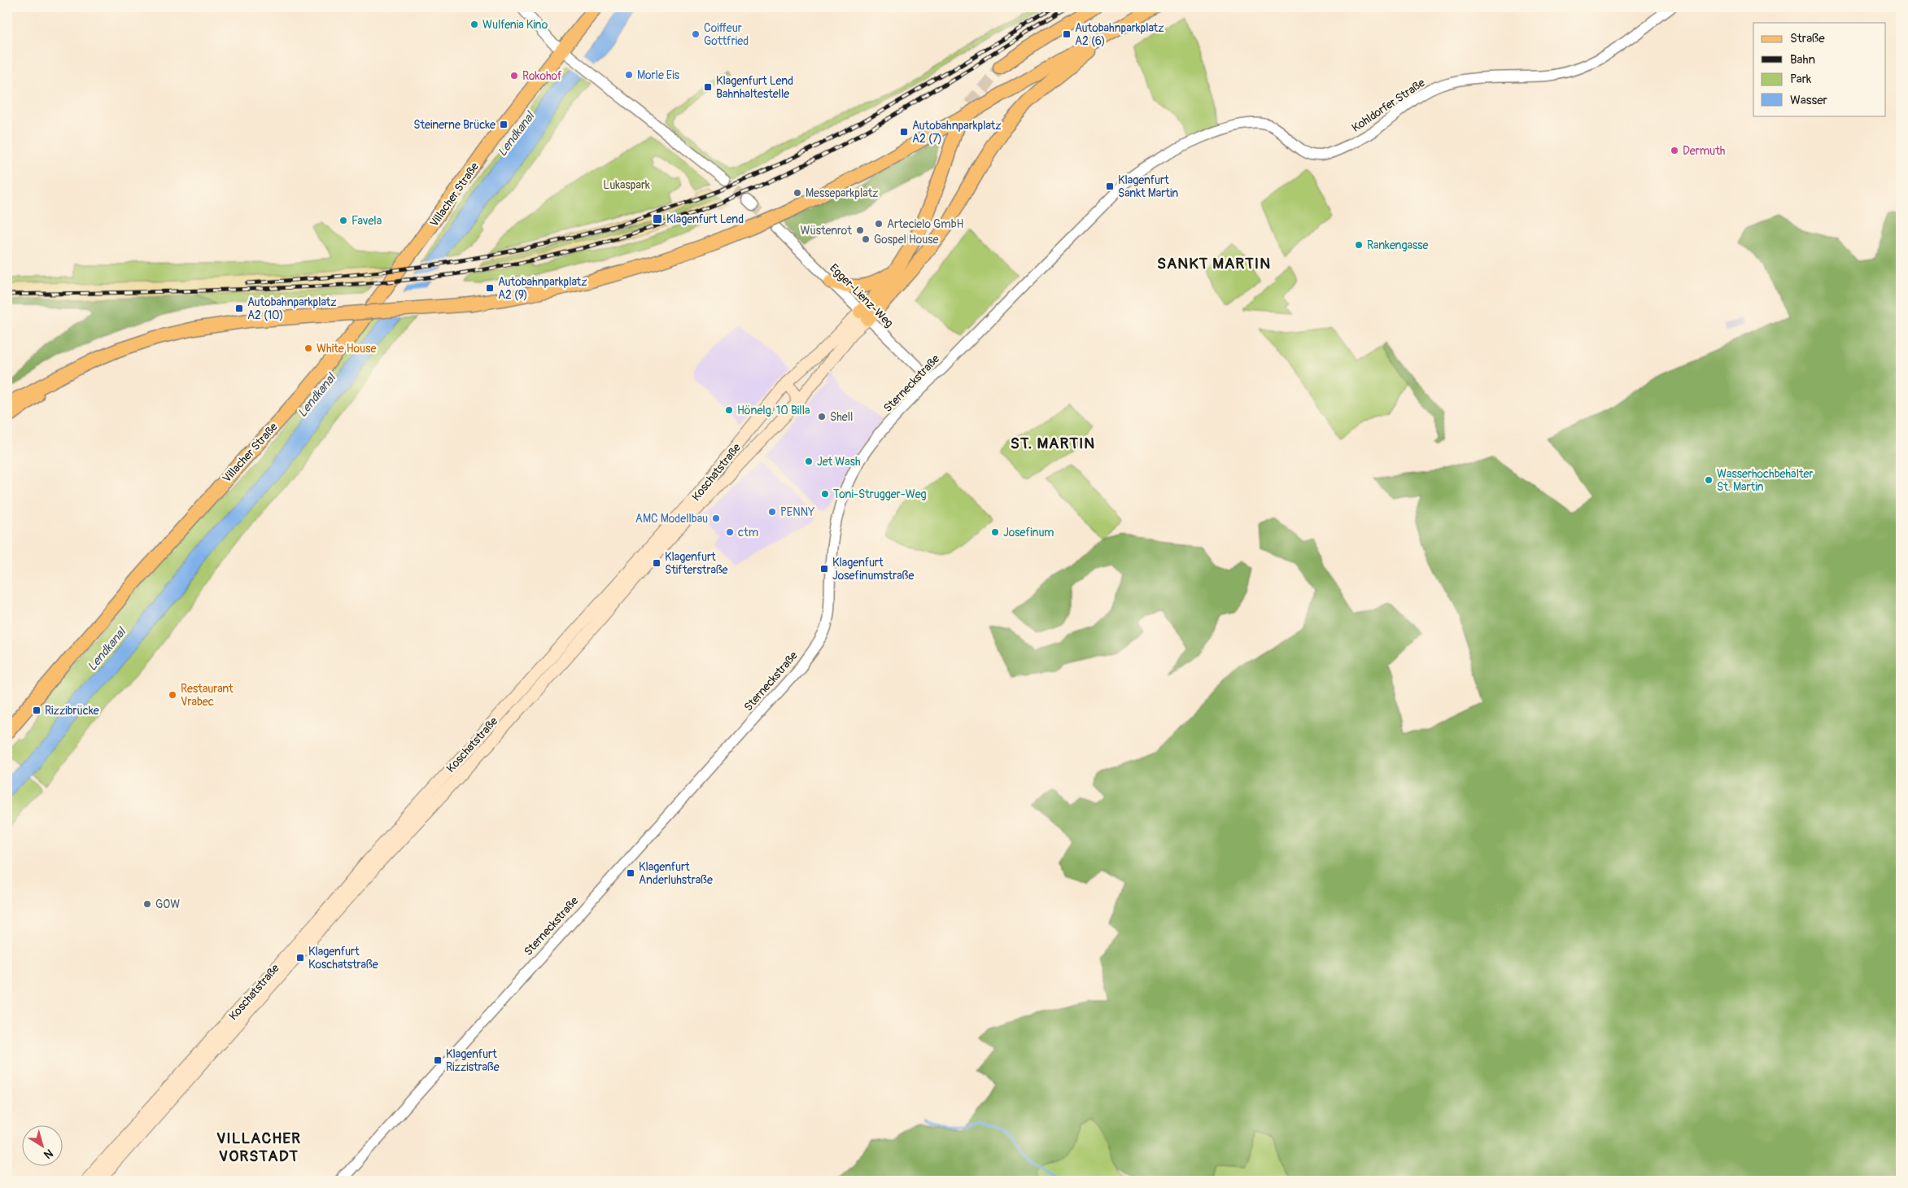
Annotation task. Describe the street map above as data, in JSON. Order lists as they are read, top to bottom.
{
  "streets": {
    "main road": ["Villacher Straße", "Koschatstraße"],
    "street": ["Kohldorfer Straße", "Egger-Lienz-Weg", "Sterneckstraße"]
  },
  "crossings": [
    ["Kohldorfer Straße", "Sterneckstraße"],
    ["Egger-Lienz-Weg", "Sterneckstraße"],
    ["Egger-Lienz-Weg", "Koschatstraße"]
  ],
  "districts": ["SANKT MARTIN", "ST. MARTIN", "VILLACHER VORSTADT"],
  "water": ["Lendkanal"],
  "parks": ["Lukaspark"],
  "places": {
    "other": [
      "Wulfenia Kino",
      "Coiffeur Gottfried",
      "Morle Eis",
      "Rokohof",
      "Dermuth",
      "Messeparkplatz",
      "Favela",
      "Artecielo GmbH",
      "Wüstenrot",
      "Gospel House",
      "Rankengasse",
      "White House",
      "Hönelg. 10 Billa",
      "Shell",
      "Jet Wash",
      "Wasserhochbehälter St. Martin",
      "Toni-Strugger-Weg",
      "PENNY",
      "AMC Modellbau",
      "ctm",
      "Josefinum",
      "Restaurant Vrabec",
      "GOW"
    ],
    "transit": [
      "Autobahnparkplatz A2 (6)",
      "Klagenfurt Lend Bahnhaltestelle",
      "Steinerne Brücke",
      "Autobahnparkplatz A2 (7)",
      "Klagenfurt Sankt Martin",
      "Klagenfurt Lend",
      "Autobahnparkplatz A2 (9)",
      "Autobahnparkplatz A2 (10)",
      "Klagenfurt Stifterstraße",
      "Klagenfurt Josefinumstraße",
      "Rizzibrücke",
      "Klagenfurt Anderluhstraße",
      "Klagenfurt Koschatstraße",
      "Klagenfurt Rizzistraße"
    ]
  },
  "legend": [
    "Straße",
    "Bahn",
    "Park",
    "Wasser"
  ],
  "north": "bottom right"
}
